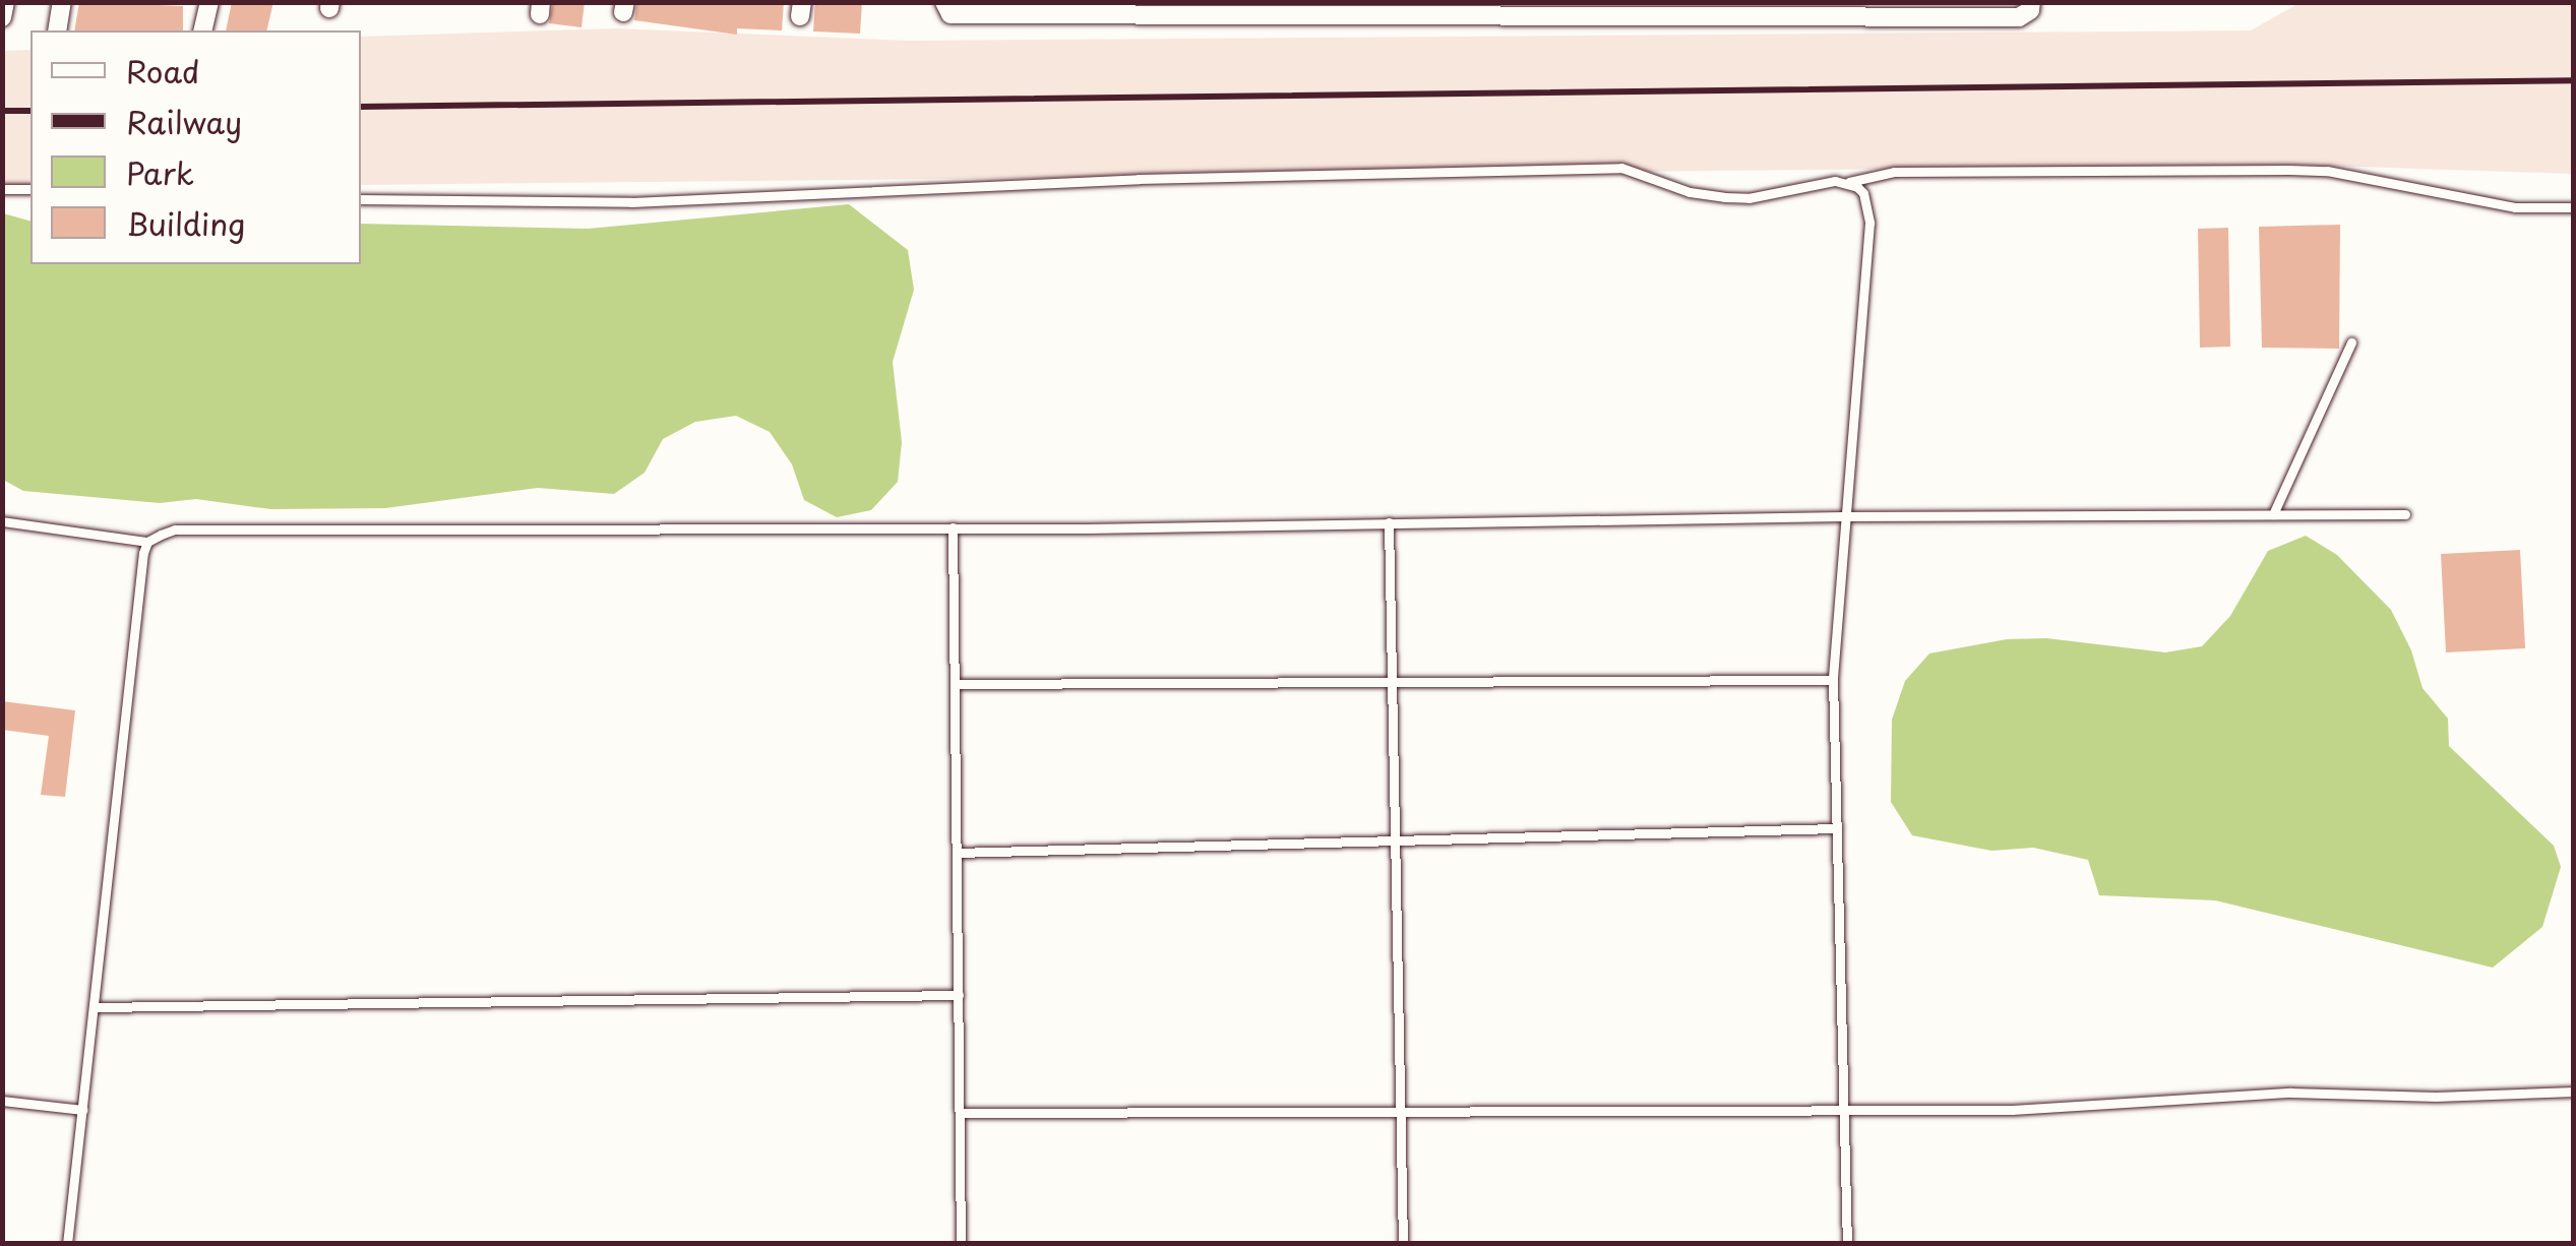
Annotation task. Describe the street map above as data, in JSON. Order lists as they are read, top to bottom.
{
  "legend": [
    "Road",
    "Railway",
    "Park",
    "Building"
  ]
}
